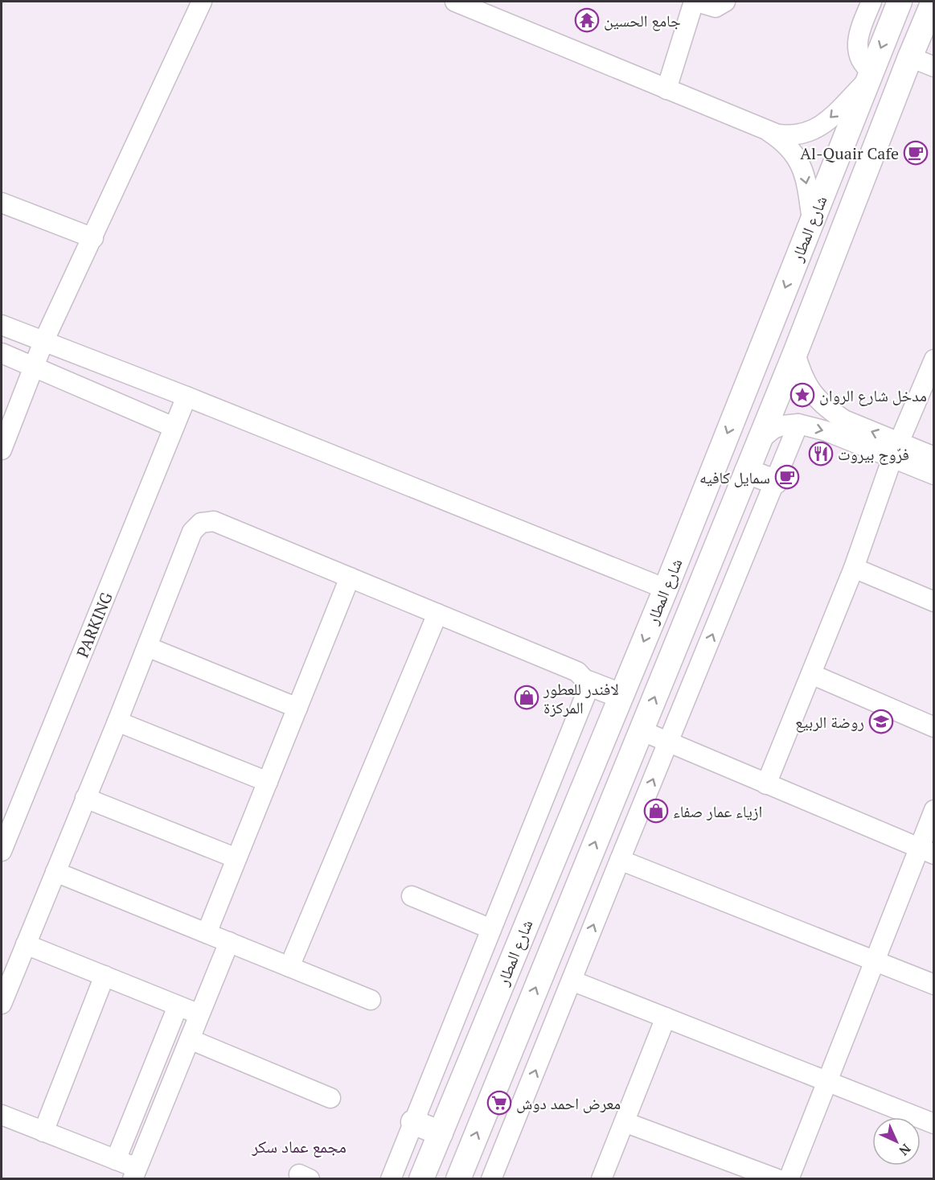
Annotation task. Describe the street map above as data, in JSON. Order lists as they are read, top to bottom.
{
  "streets": {
    "main road": ["شارع المطار"],
    "street": ["PARKING"]
  },
  "districts": ["مجمع عماد سكر"],
  "places": {
    "temple": ["جامع الحسين"],
    "cafe": ["Al-Quair Cafe", "سمايل كافيه"],
    "place": ["مدخل شارع الروان"],
    "restaurant": ["فرّوج بيروت"],
    "shop": ["لافندر للعطور المركزة", "ازياء عمار صفاء"],
    "school or university": ["روضة الربيع"],
    "supermarket": ["معرض احمد دوش"]
  },
  "north": "bottom right"
}
